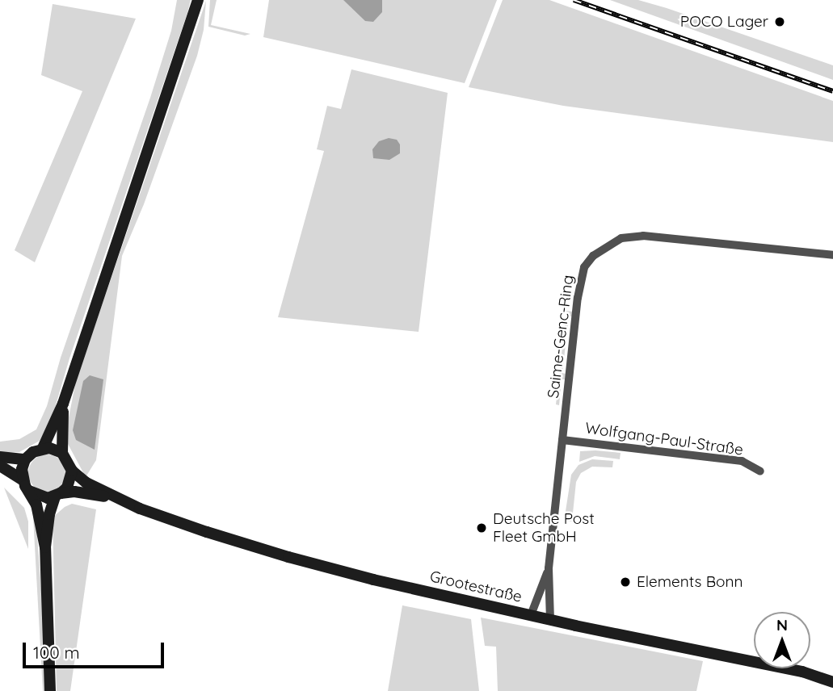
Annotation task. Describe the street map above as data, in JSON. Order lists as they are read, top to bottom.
{
  "streets": {
    "main road": ["Grootestraße"],
    "street": ["Saime-Genc-Ring", "Wolfgang-Paul-Straße"]
  },
  "crossings": [
    ["Saime-Genc-Ring", "Wolfgang-Paul-Straße"],
    ["Saime-Genc-Ring", "Grootestraße"]
  ],
  "places": ["POCO Lager", "Deutsche Post Fleet GmbH", "Elements Bonn"],
  "scale_bar": "100 m",
  "north": "top"
}
